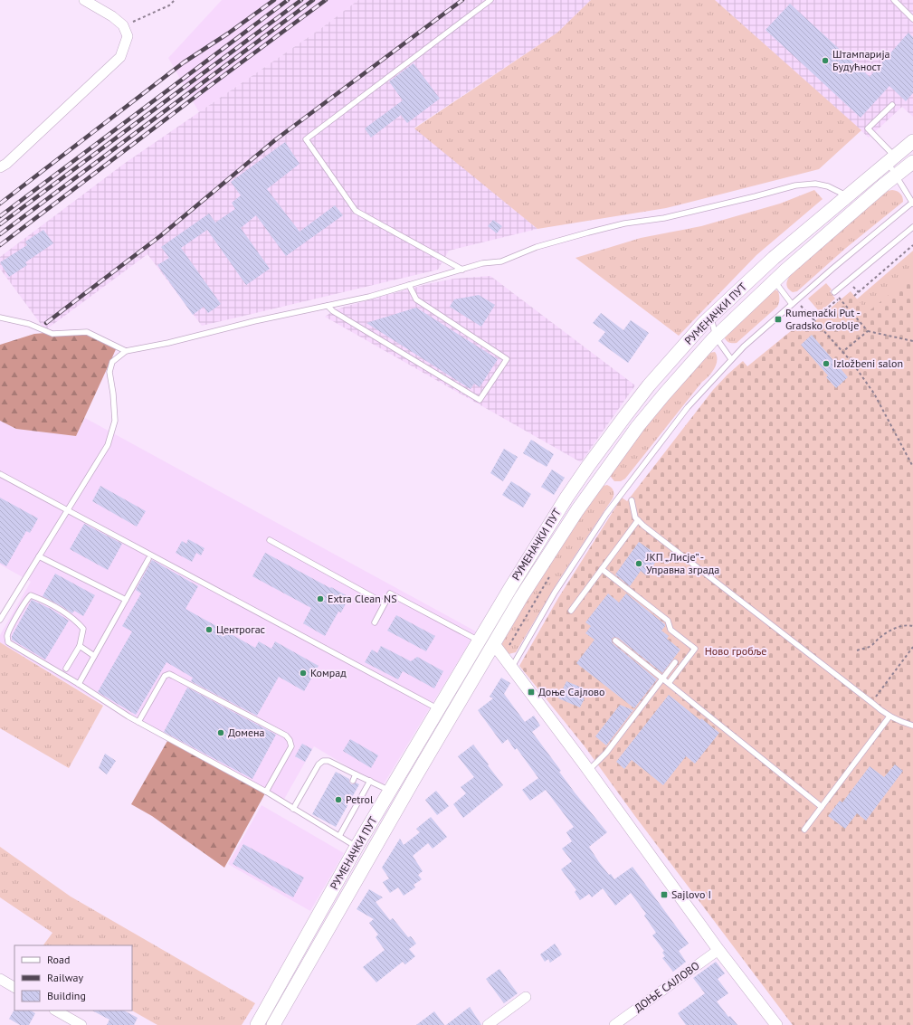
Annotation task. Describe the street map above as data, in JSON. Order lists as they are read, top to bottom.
{
  "streets": {
    "main road": ["РУМЕНАЧКИ ПУТ"],
    "street": ["ДОЊЕ САЈЛОВО"]
  },
  "parks": ["Ново гробље"],
  "places": {
    "other": [
      "Штампарија Будућност",
      "Izložbeni salon",
      "ЈКП „Лисје” - Управна зграда",
      "Extra Clean NS",
      "Центрогас",
      "Комрад",
      "Домена",
      "Petrol"
    ],
    "transit": ["Rumenački Put - Gradsko Groblje", "Доње Сајлово", "Sajlovo I"]
  },
  "legend": ["Road", "Railway", "Building"]
}
